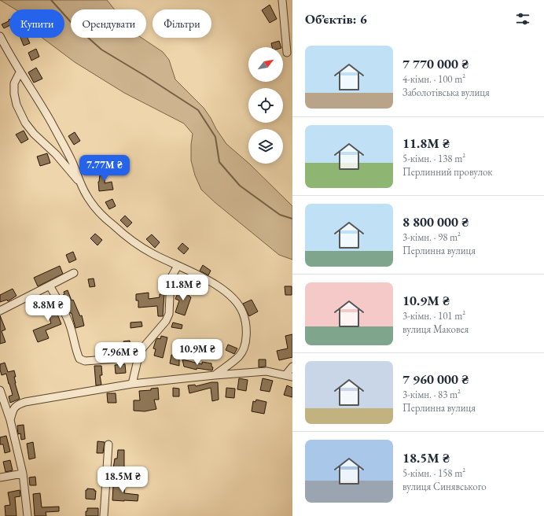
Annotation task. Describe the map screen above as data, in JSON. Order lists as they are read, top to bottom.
{
  "north": "top right",
  "page": {
    "heading": "Об’єктів: 6",
    "chip": ["Купити", "Орендувати", "Фільтри"],
    "list": [
      {
        "name": "7 770 000 ₴",
        "note": "4-кімн. · 100 m² · Заболотівська вулиця"
      },
      {
        "name": "11.8M ₴",
        "note": "5-кімн. · 138 m² · Перлинний провулок"
      },
      {
        "name": "8 800 000 ₴",
        "note": "3-кімн. · 98 m² · Перлинна вулиця"
      },
      {
        "name": "10.9M ₴",
        "note": "3-кімн. · 101 m² · вулиця Маковея"
      },
      {
        "name": "7 960 000 ₴",
        "note": "3-кімн. · 83 m² · Перлинна вулиця"
      },
      {
        "name": "18.5M ₴",
        "note": "5-кімн. · 158 m² · вулиця Синявського"
      }
    ],
    "price": [
      "7.77M ₴",
      "11.8M ₴",
      "8.8M ₴",
      "10.9M ₴",
      "7.96M ₴",
      "18.5M ₴"
    ]
  }
}
